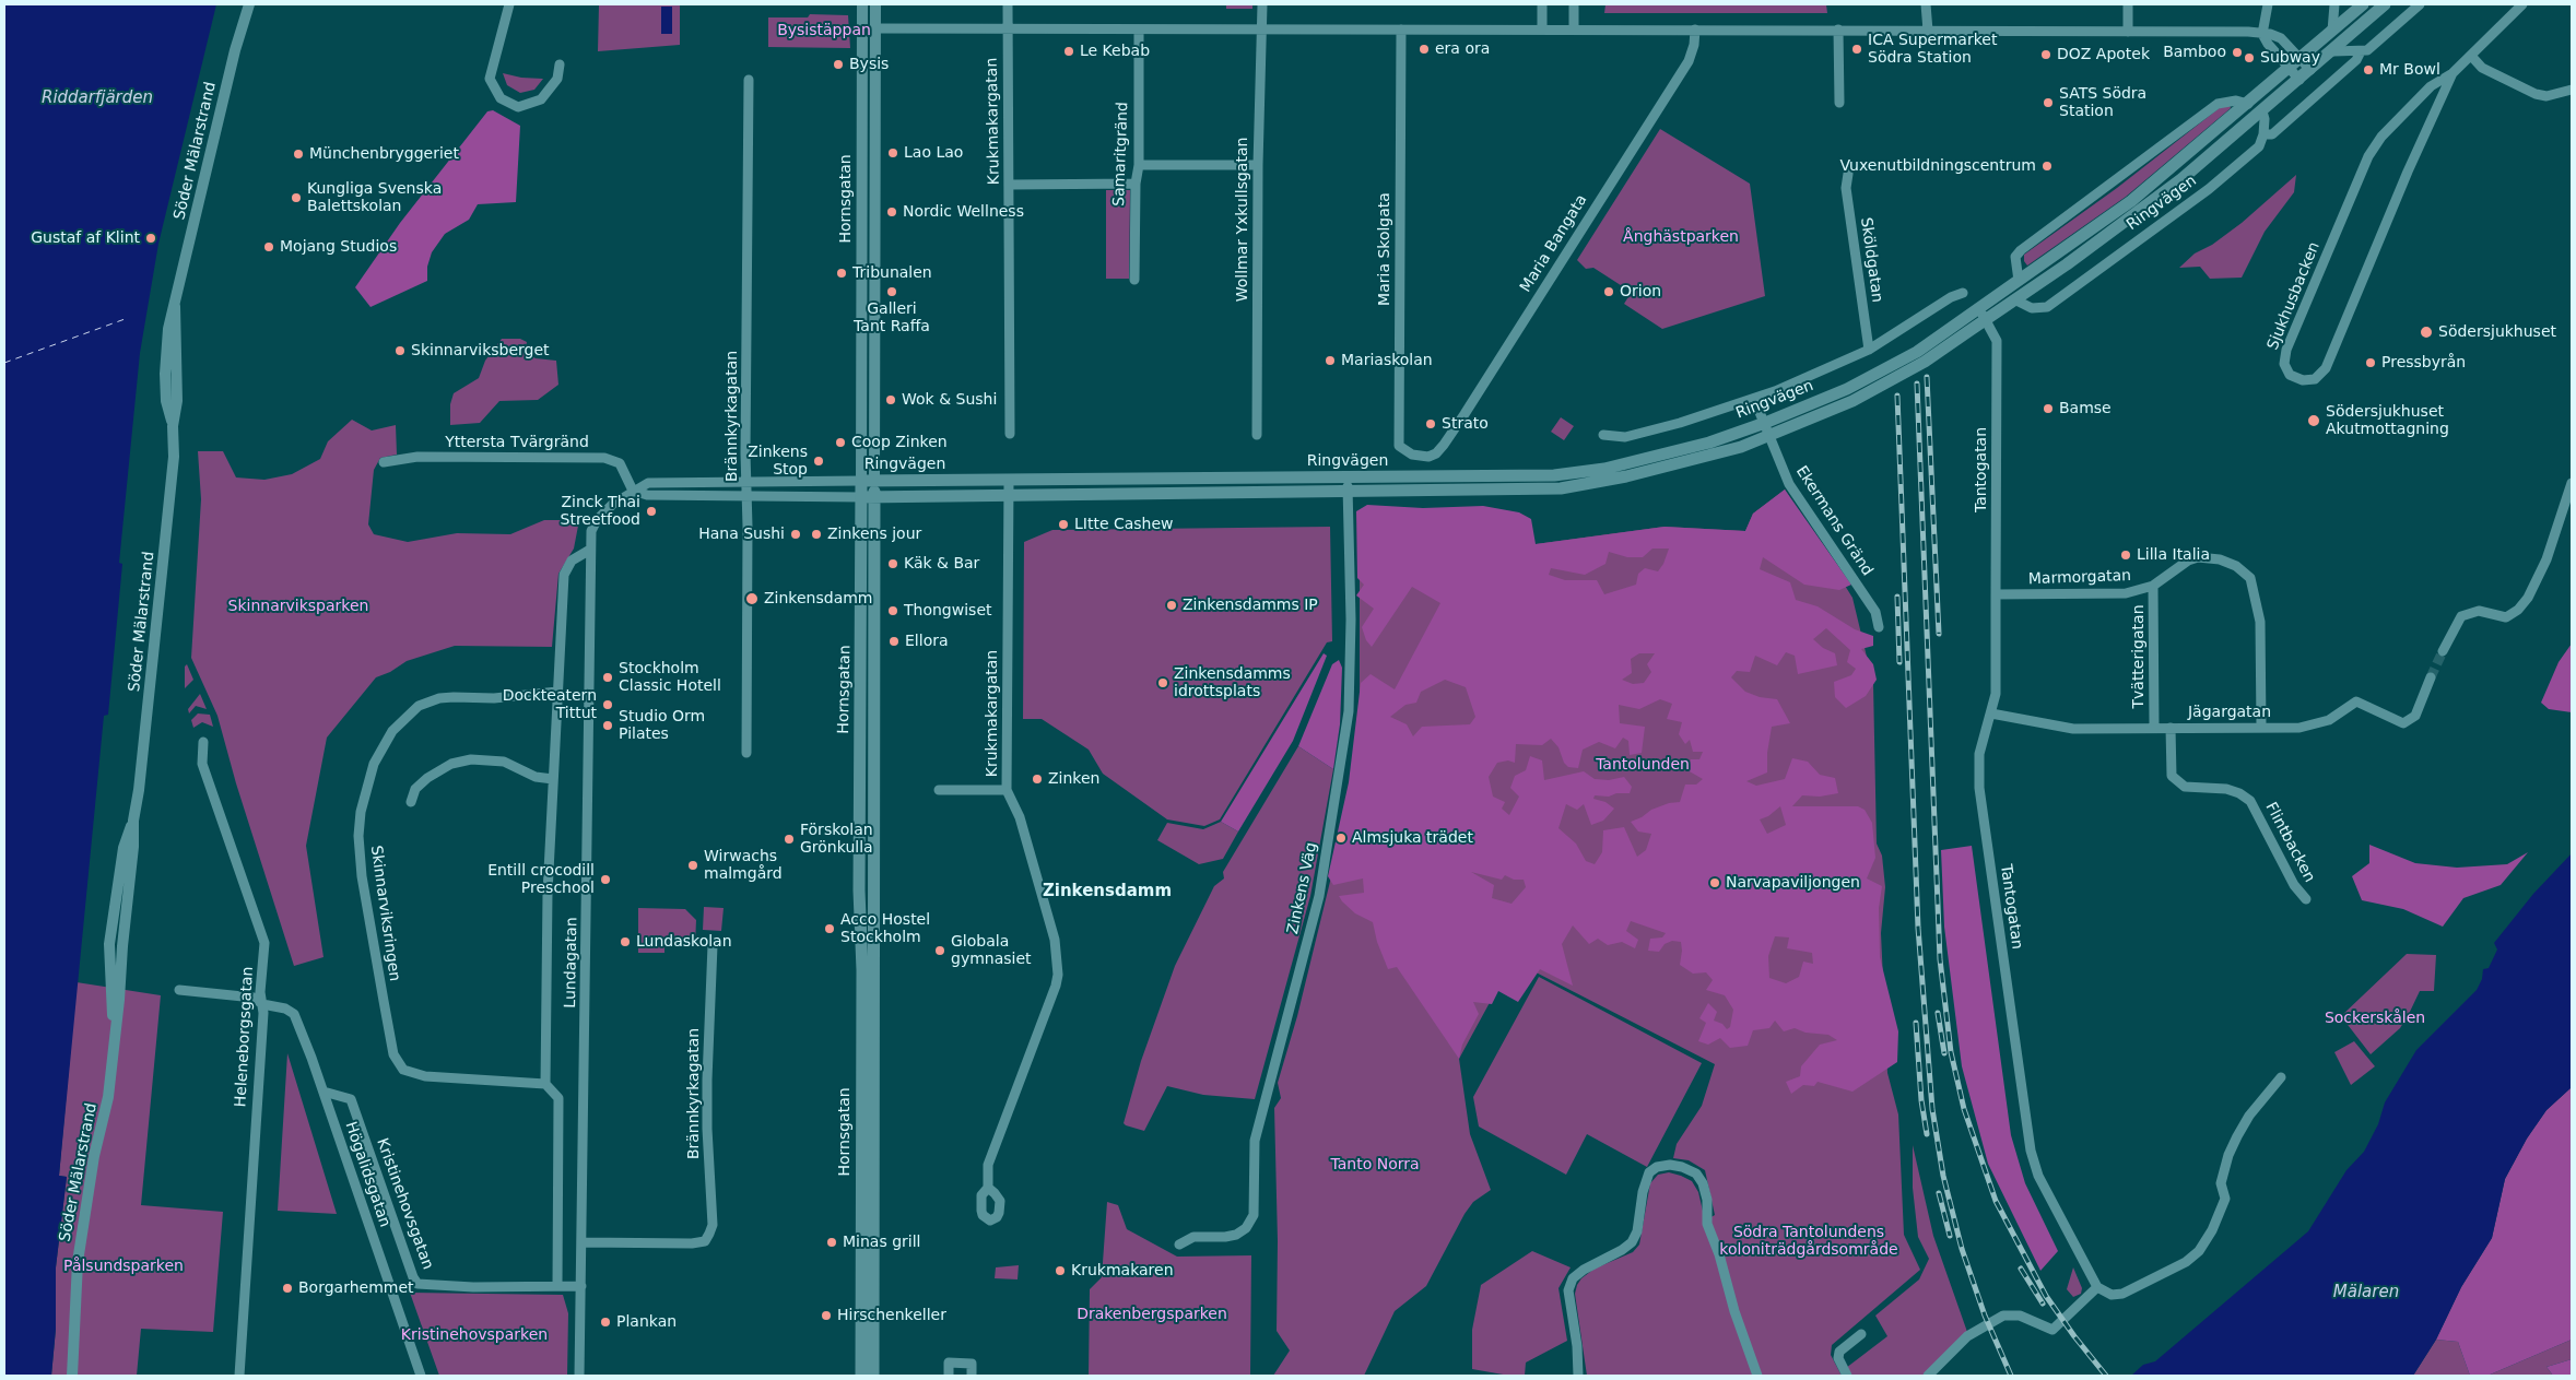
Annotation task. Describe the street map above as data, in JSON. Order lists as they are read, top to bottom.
{
  "streets": {
    "main road": ["Hornsgatan", "Ringvägen"],
    "street": [
      "Krukmakargatan",
      "Söder Mälarstrand",
      "Samaritgränd",
      "Wollmar Yxkullsgatan",
      "Maria Bangata",
      "Maria Skolgata",
      "Sköldgatan",
      "Sjukhusbacken",
      "Brännkyrkagatan",
      "Yttersta Tvärgränd",
      "Tantogatan",
      "Ekermans Gränd",
      "Marmorgatan",
      "Tvätterigatan",
      "Jägargatan",
      "Flintbacken",
      "Zinkens Väg",
      "Skinnarviksringen",
      "Lundagatan",
      "Heleneborgsgatan",
      "Högalidsgatan",
      "Kristinehovsgatan"
    ]
  },
  "crossings": [
    ["Krukmakargatan", "Ringvägen"],
    ["Hornsgatan", "Ringvägen"],
    ["Ringvägen", "Sköldgatan"],
    ["Ringvägen", "Brännkyrkagatan"],
    ["Ringvägen", "Yttersta Tvärgränd"],
    ["Ringvägen", "Tantogatan"],
    ["Ringvägen", "Ekermans Gränd"],
    ["Ringvägen", "Zinkens Väg"],
    ["Ringvägen", "Lundagatan"],
    ["Maria Bangata", "Maria Skolgata"],
    ["Brännkyrkagatan", "Lundagatan"],
    ["Tantogatan", "Marmorgatan"],
    ["Tantogatan", "Jägargatan"],
    ["Marmorgatan", "Tvätterigatan"],
    ["Marmorgatan", "Jägargatan"],
    ["Tvätterigatan", "Jägargatan"],
    ["Jägargatan", "Flintbacken"],
    ["Skinnarviksringen", "Lundagatan"],
    ["Lundagatan", "Kristinehovsgatan"],
    ["Heleneborgsgatan", "Högalidsgatan"],
    ["Högalidsgatan", "Kristinehovsgatan"]
  ],
  "districts": ["Zinkensdamm"],
  "water": ["Riddarfjärden", "Mälaren"],
  "parks": [
    "Bysistäppan",
    "Ånghästparken",
    "Skinnarviksparken",
    "Tantolunden",
    "Sockerskålen",
    "Tanto Norra",
    "Södra Tantolundens koloniträdgårdsområde",
    "Pålsundsparken",
    "Drakenbergsparken",
    "Kristinehovsparken"
  ],
  "places": [
    "era ora",
    "ICA Supermarket Södra Station",
    "Le Kebab",
    "Bamboo",
    "DOZ Apotek",
    "Subway",
    "Bysis",
    "Mr Bowl",
    "SATS Södra Station",
    "Lao Lao",
    "Münchenbryggeriet",
    "Vuxenutbildningscentrum",
    "Kungliga Svenska Balettskolan",
    "Nordic Wellness",
    "Gustaf af Klint",
    "Mojang Studios",
    "Tribunalen",
    "Galleri Tant Raffa",
    "Orion",
    "Södersjukhuset",
    "Skinnarviksberget",
    "Mariaskolan",
    "Pressbyrån",
    "Wok & Sushi",
    "Bamse",
    "Södersjukhuset Akutmottagning",
    "Strato",
    "Coop Zinken",
    "Zinkens Stop",
    "Zinck Thai Streetfood",
    "LItte Cashew",
    "Hana Sushi",
    "Zinkens jour",
    "Lilla Italia",
    "Käk & Bar",
    "Zinkensdamm",
    "Zinkensdamms IP",
    "Thongwiset",
    "Ellora",
    "Stockholm Classic Hotell",
    "Zinkensdamms idrottsplats",
    "Dockteatern Tittut",
    "Studio Orm Pilates",
    "Zinken",
    "Almsjuka trädet",
    "Förskolan Grönkulla",
    "Wirwachs malmgård",
    "Entill crocodill Preschool",
    "Narvapaviljongen",
    "Acco Hostel Stockholm",
    "Lundaskolan",
    "Globala gymnasiet",
    "Minas grill",
    "Krukmakaren",
    "Borgarhemmet",
    "Hirschenkeller",
    "Plankan"
  ]
}
